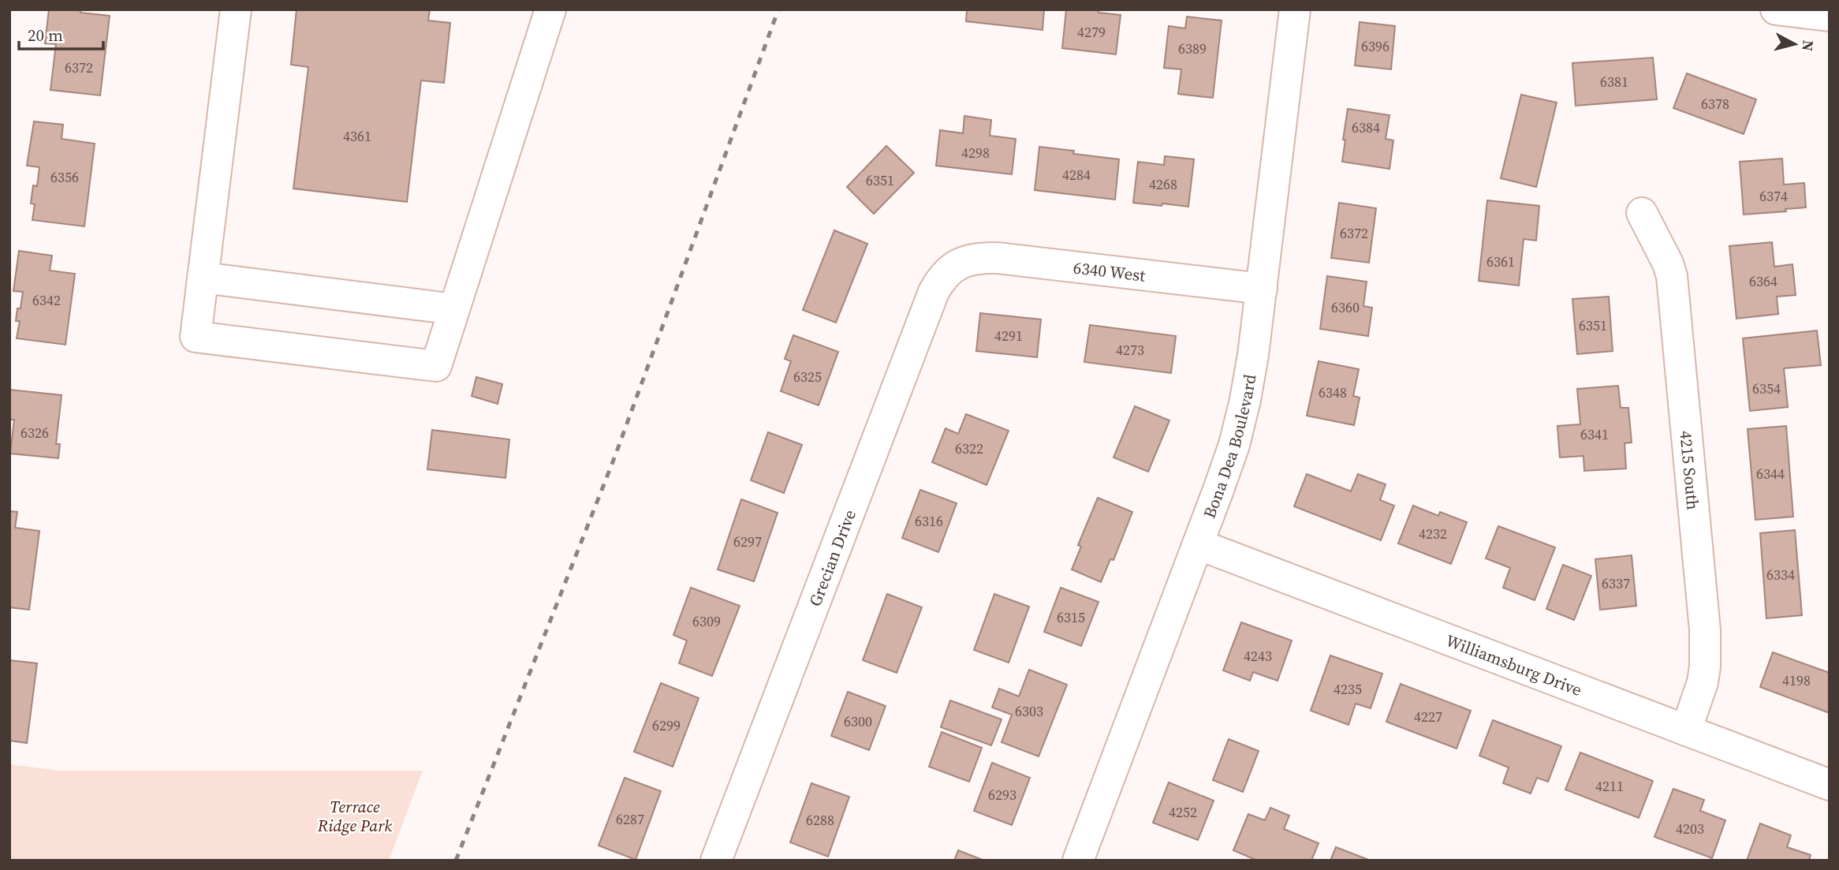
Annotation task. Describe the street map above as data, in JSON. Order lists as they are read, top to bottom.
{
  "streets": {
    "street": [
      "6340 West",
      "Bona Dea Boulevard",
      "4215 South",
      "Grecian Drive",
      "Williamsburg Drive"
    ]
  },
  "crossings": [
    ["6340 West", "Bona Dea Boulevard"],
    ["6340 West", "Grecian Drive"],
    ["Bona Dea Boulevard", "Williamsburg Drive"],
    ["4215 South", "Williamsburg Drive"]
  ],
  "parks": ["Terrace Ridge Park"],
  "house_numbers": [
    "4279",
    "6396",
    "6389",
    "6372",
    "6381",
    "6378",
    "6384",
    "4361",
    "4298",
    "4284",
    "6356",
    "6351",
    "4268",
    "6374",
    "6372",
    "6361",
    "6364",
    "6342",
    "6360",
    "6351",
    "4291",
    "4273",
    "6325",
    "6354",
    "6348",
    "6326",
    "6341",
    "6322",
    "6344",
    "6316",
    "4232",
    "6297",
    "6334",
    "6337",
    "6315",
    "6309",
    "4243",
    "4198",
    "4235",
    "6303",
    "4227",
    "6300",
    "6299",
    "4211",
    "6293",
    "4252",
    "6287",
    "6288",
    "4203"
  ],
  "scale_bar": "20 m",
  "north": "right"
}
